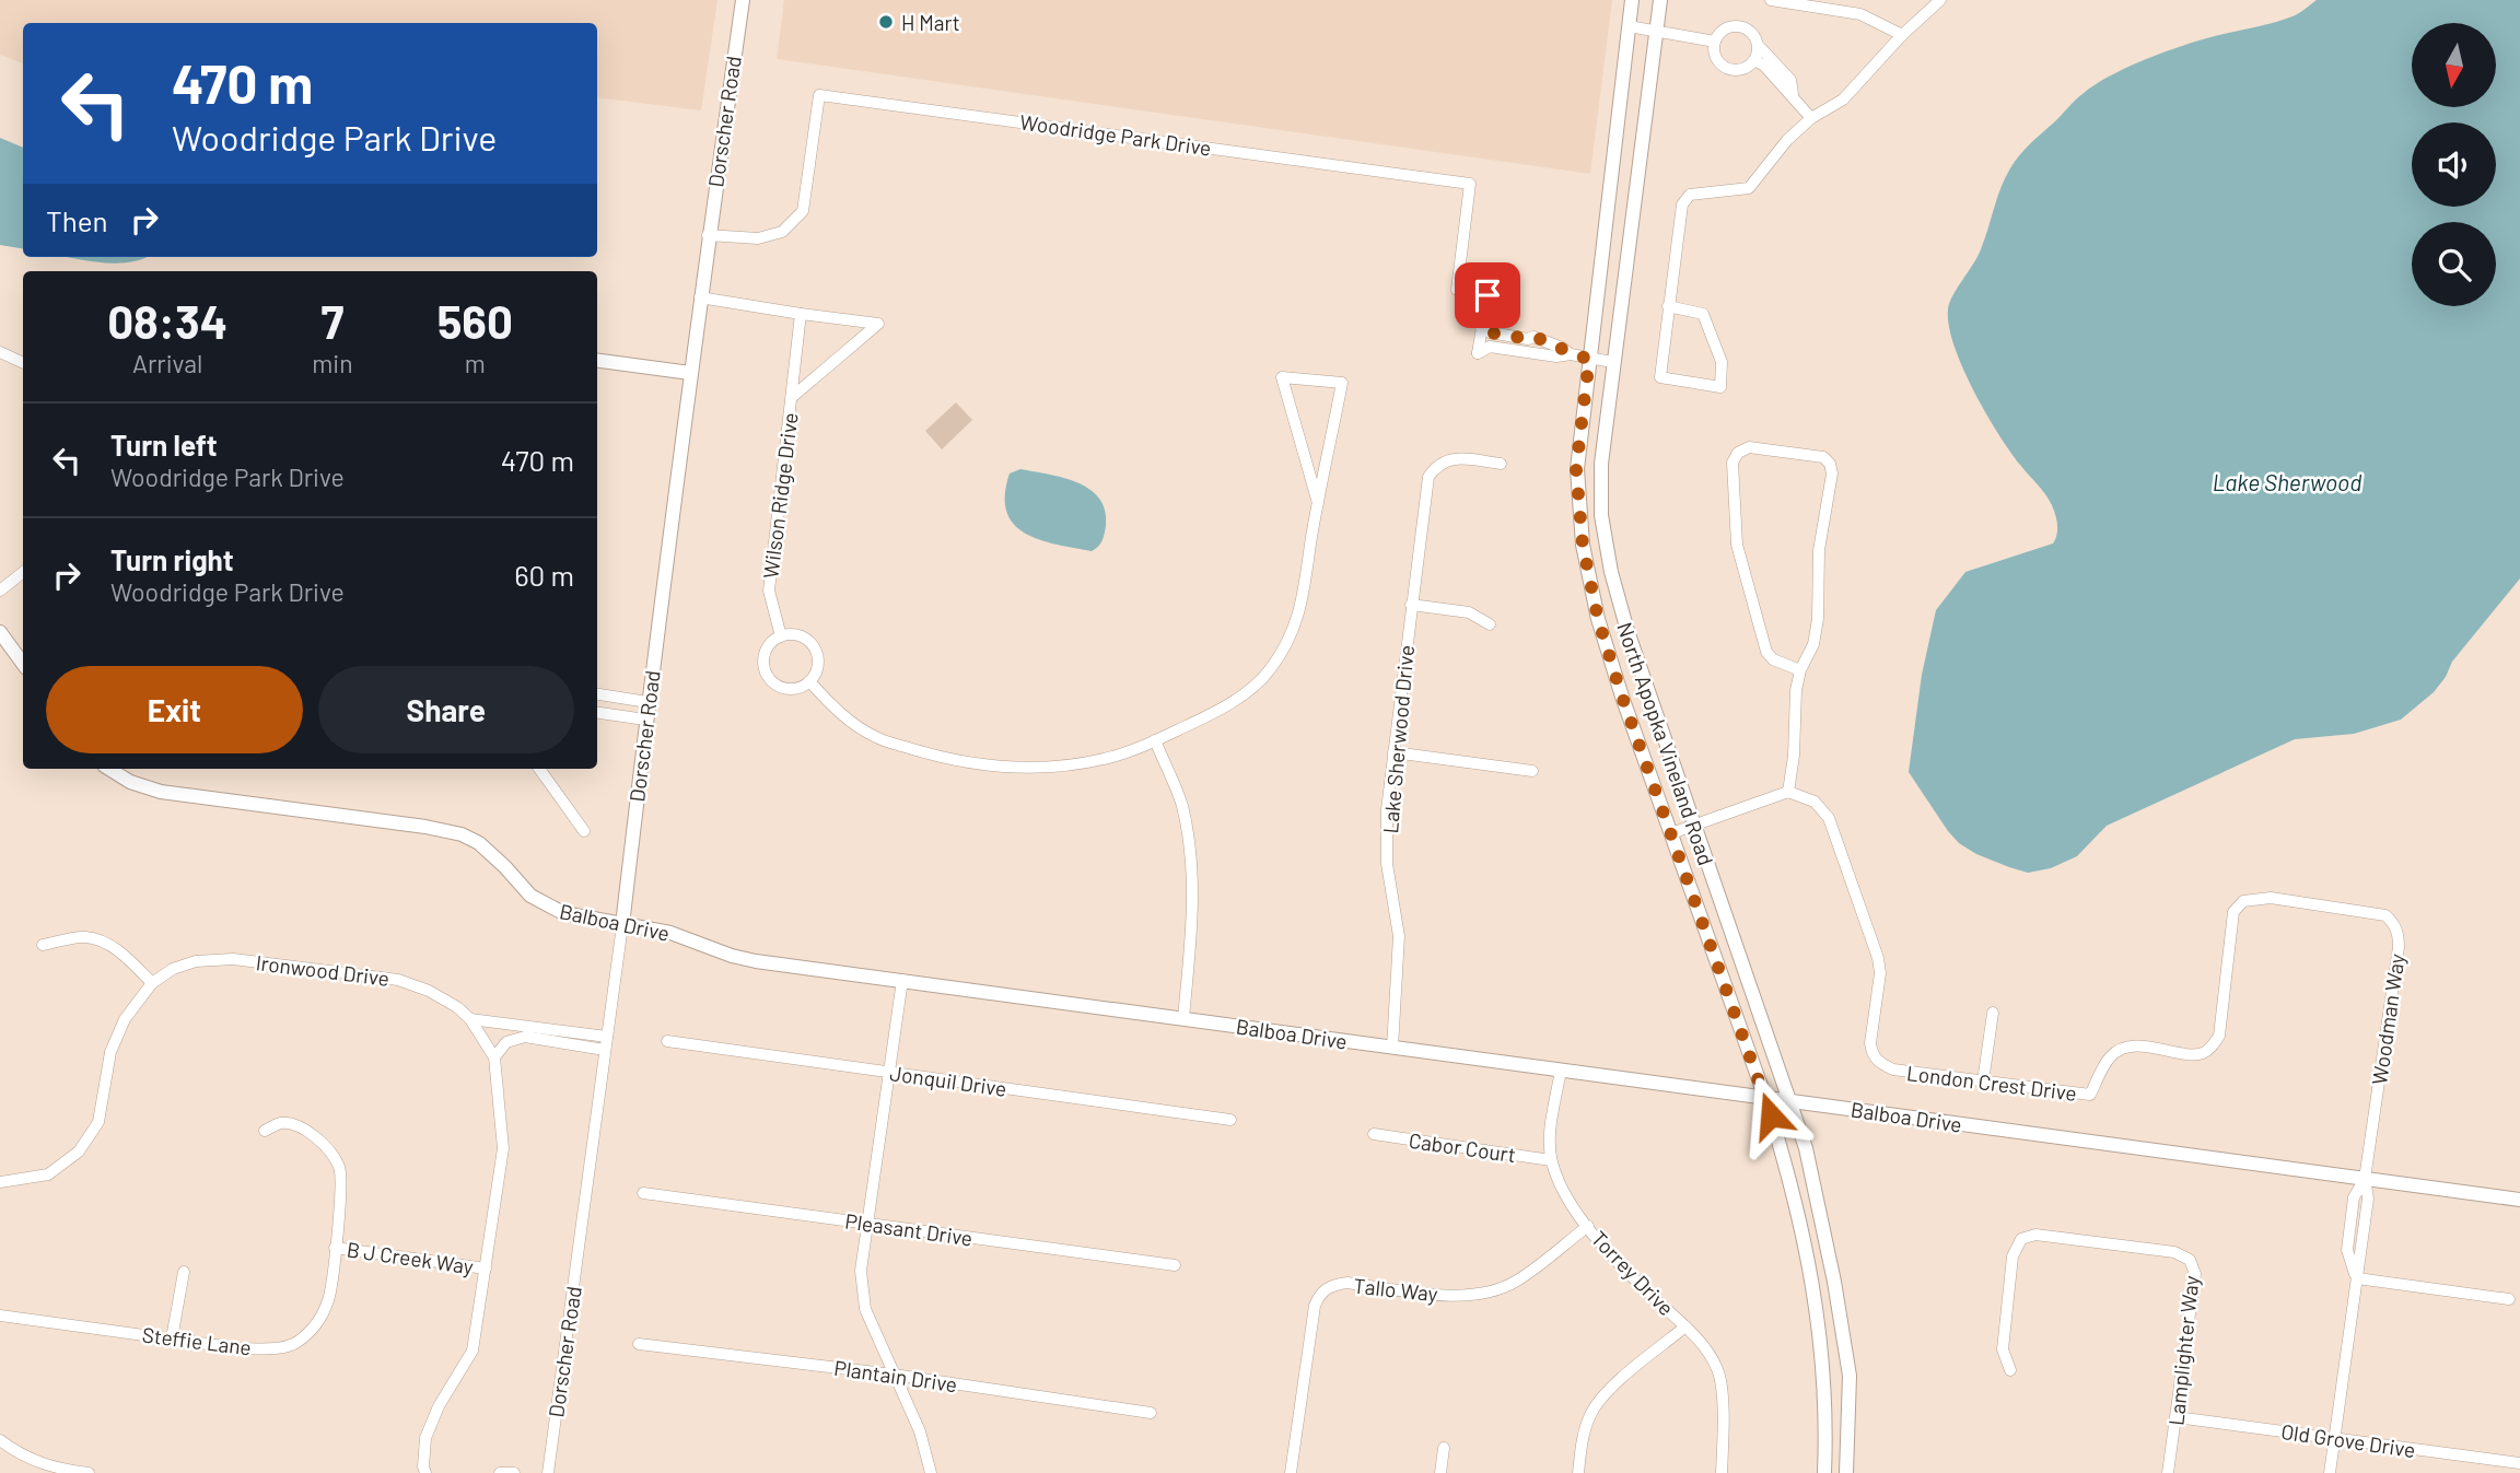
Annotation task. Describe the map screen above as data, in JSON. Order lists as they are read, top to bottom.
{
  "streets": {
    "street": [
      "Dorscher Road",
      "Woodridge Park Drive",
      "Wilson Ridge Drive",
      "Lake Sherwood Drive",
      "North Apopka Vineland Road",
      "Balboa Drive",
      "Ironwood Drive",
      "Woodman Way",
      "Jonquil Drive",
      "London Crest Drive",
      "Cabor Court",
      "Pleasant Drive",
      "B J Creek Way",
      "Torrey Drive",
      "Tallo Way",
      "Steffie Lane",
      "Lamplighter Way",
      "Plantain Drive",
      "Old Grove Drive"
    ]
  },
  "crossings": [
    ["Dorscher Road", "Woodridge Park Drive"],
    ["Dorscher Road", "Wilson Ridge Drive"],
    ["Dorscher Road", "Balboa Drive"],
    ["Woodridge Park Drive", "North Apopka Vineland Road"],
    ["Lake Sherwood Drive", "Balboa Drive"],
    ["North Apopka Vineland Road", "Balboa Drive"],
    ["Balboa Drive", "Woodman Way"],
    ["Balboa Drive", "Torrey Drive"],
    ["Ironwood Drive", "B J Creek Way"],
    ["Woodman Way", "London Crest Drive"],
    ["Woodman Way", "Old Grove Drive"],
    ["Cabor Court", "Torrey Drive"],
    ["B J Creek Way", "Steffie Lane"],
    ["Torrey Drive", "Tallo Way"],
    ["Lamplighter Way", "Old Grove Drive"]
  ],
  "water": ["Lake Sherwood"],
  "places": ["H Mart"],
  "north": "bottom",
  "page": {
    "turn": ["470 m", "Woodridge Park Drive"],
    "then": "Then",
    "eta": [
      "08:34",
      "Arrival",
      "7",
      "min",
      "560",
      "m"
    ],
    "list": [
      {
        "name": "Turn left",
        "note": "Woodridge Park Drive",
        "value": "470 m"
      },
      {
        "name": "Turn right",
        "note": "Woodridge Park Drive",
        "value": "60 m"
      }
    ],
    "buttons": ["Exit", "Share"]
  }
}
